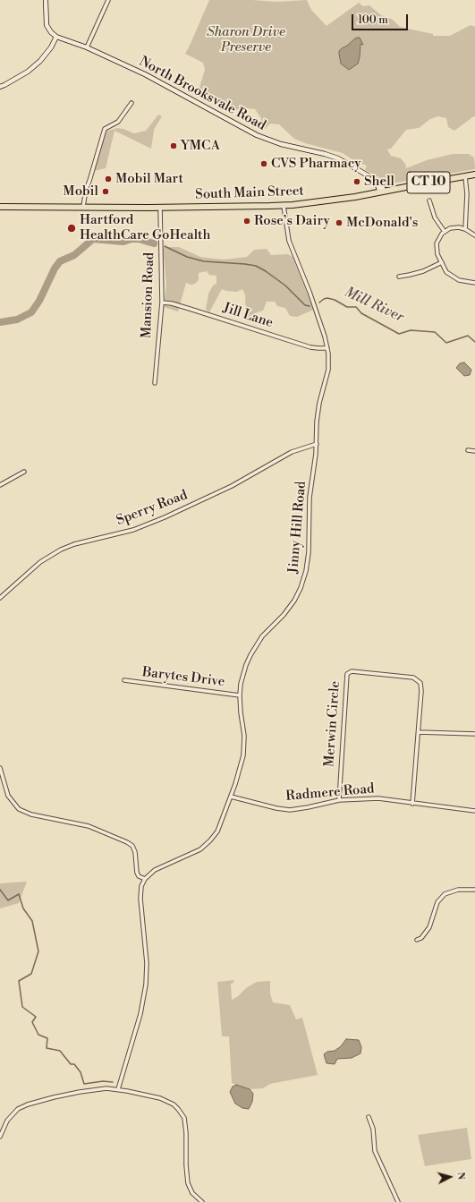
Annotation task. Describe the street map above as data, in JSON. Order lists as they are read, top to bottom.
{
  "streets": {
    "highway": ["CT 10", "South Main Street"],
    "main road": ["North Brooksvale Road"],
    "street": [
      "Mansion Road",
      "Jill Lane",
      "Sperry Road",
      "Jinny Hill Road",
      "Barytes Drive",
      "Merwin Circle",
      "Radmere Road"
    ]
  },
  "crossings": [
    ["North Brooksvale Road", "South Main Street"],
    ["South Main Street", "Mansion Road"],
    ["South Main Street", "Jinny Hill Road"],
    ["Mansion Road", "Jill Lane"],
    ["Jill Lane", "Jinny Hill Road"],
    ["Sperry Road", "Jinny Hill Road"],
    ["Jinny Hill Road", "Barytes Drive"],
    ["Jinny Hill Road", "Radmere Road"],
    ["Merwin Circle", "Radmere Road"]
  ],
  "water": ["Mill River"],
  "parks": ["Sharon Drive Preserve"],
  "places": [
    "YMCA",
    "CVS Pharmacy",
    "Mobil Mart",
    "Shell",
    "Mobil",
    "Rose’s Dairy",
    "McDonald's",
    "Hartford HealthCare GoHealth"
  ],
  "scale_bar": "100 m",
  "north": "right"
}
